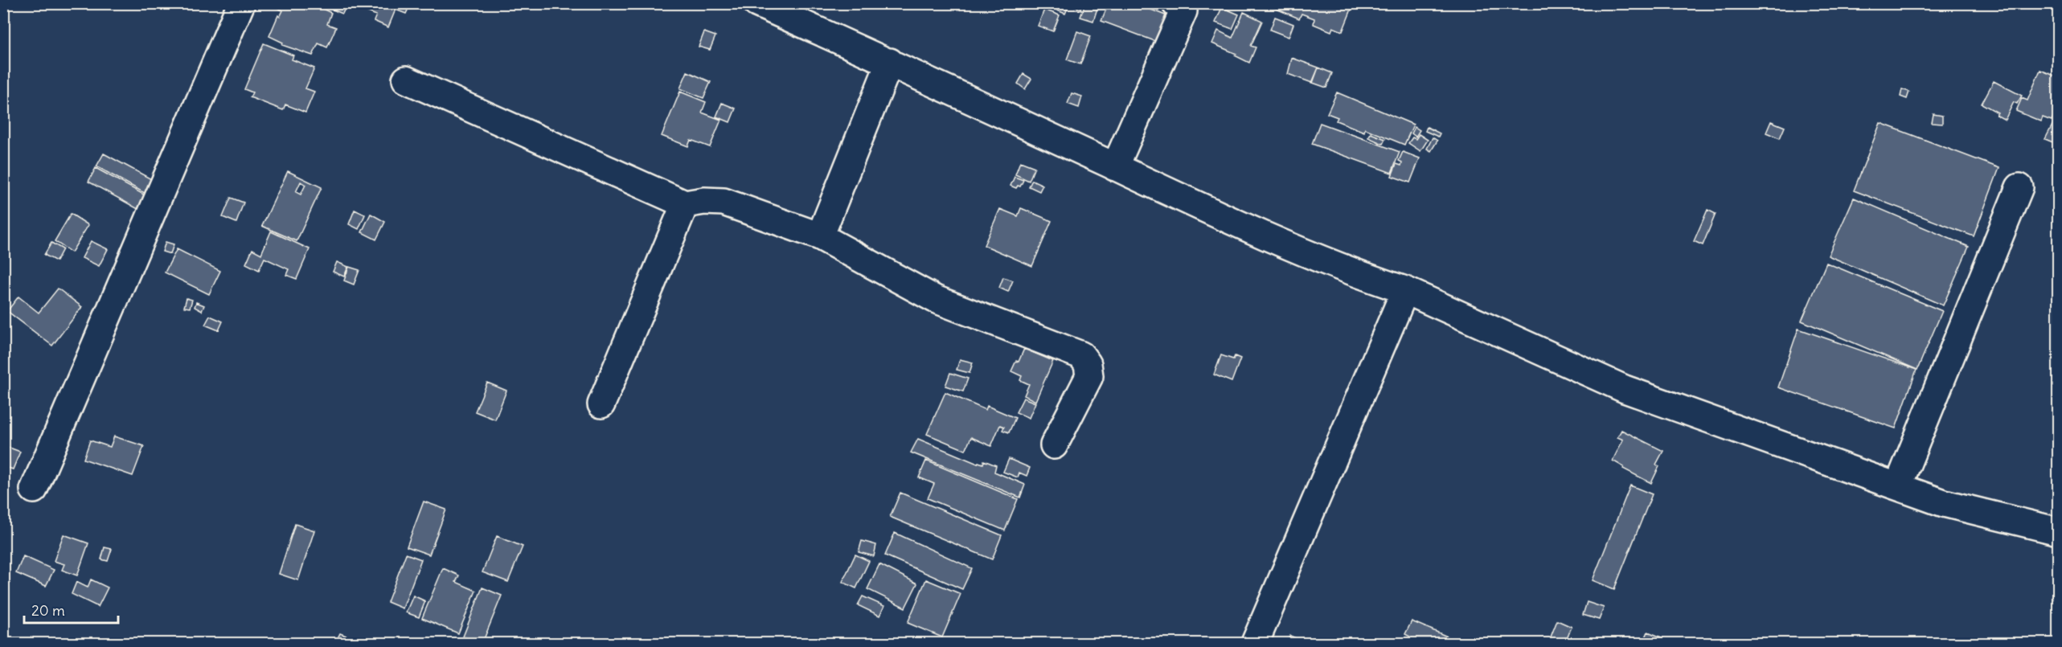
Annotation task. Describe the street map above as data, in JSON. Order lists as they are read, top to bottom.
{
  "scale_bar": "20 m"
}
